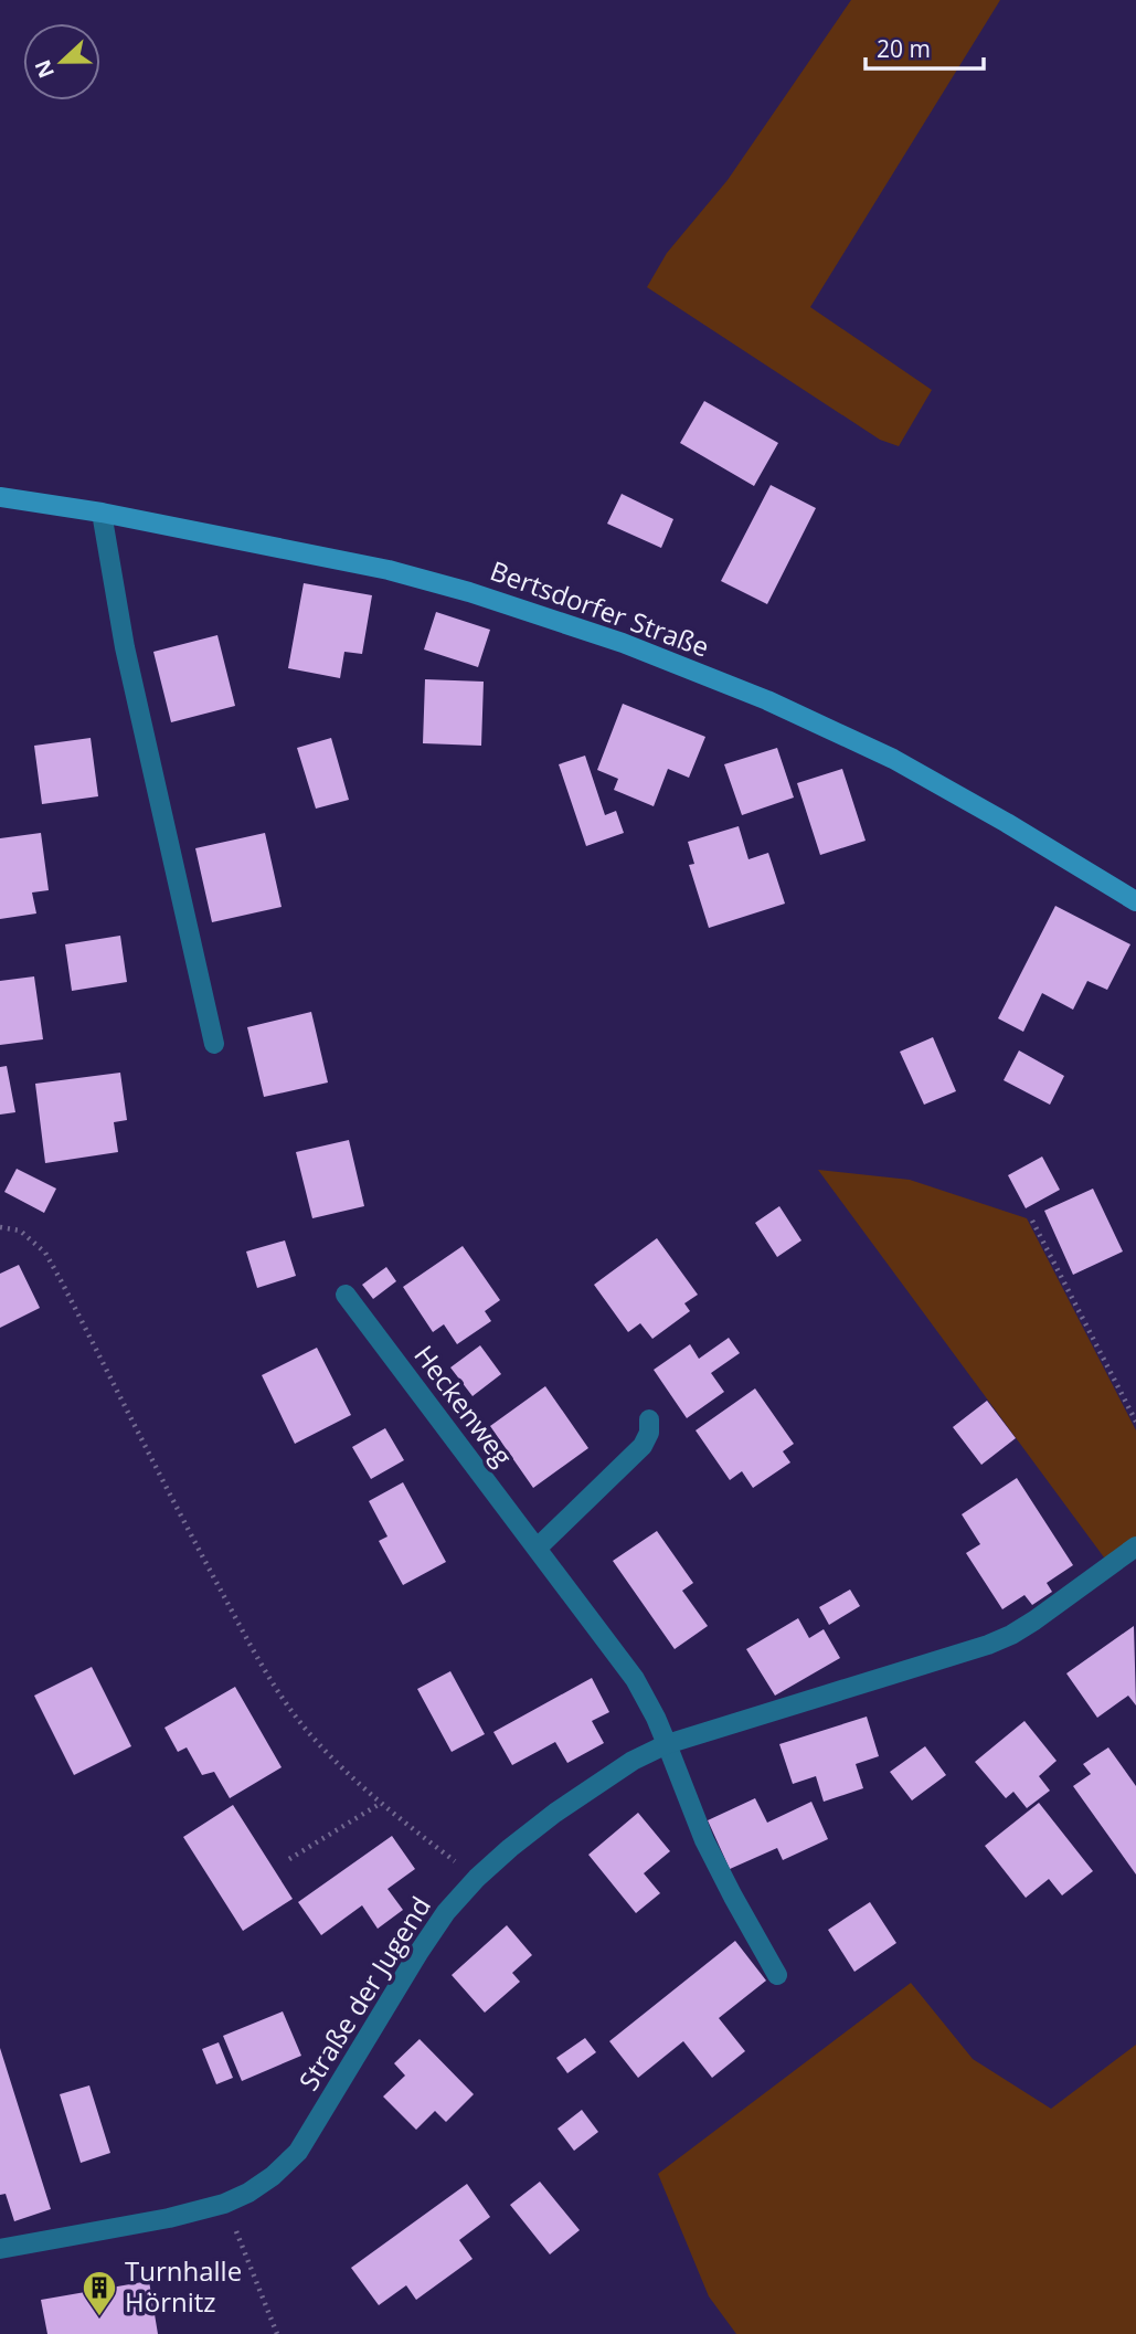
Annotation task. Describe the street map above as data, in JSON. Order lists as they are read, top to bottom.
{
  "streets": {
    "main road": ["Bertsdorfer Straße"],
    "street": ["Heckenweg", "Straße der Jugend"]
  },
  "crossings": [
    ["Heckenweg", "Straße der Jugend"]
  ],
  "places": {
    "building": ["Turnhalle Hörnitz"]
  },
  "scale_bar": "20 m",
  "north": "left"
}
